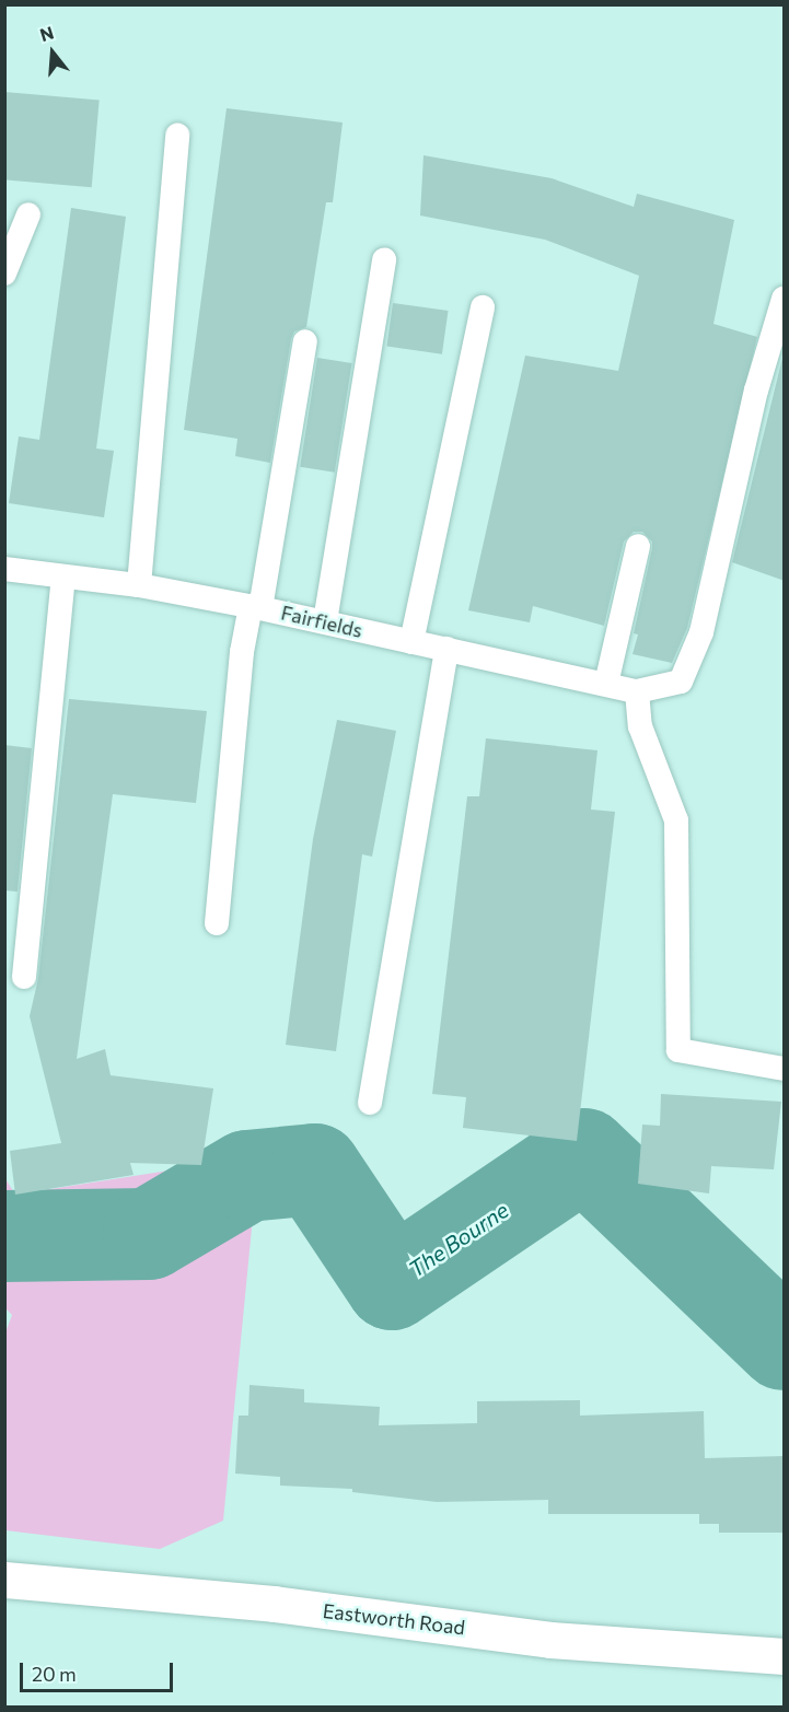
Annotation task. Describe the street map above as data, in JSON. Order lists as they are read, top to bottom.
{
  "streets": {
    "main road": ["Eastworth Road"],
    "lane": ["Fairfields"]
  },
  "water": ["The Bourne"],
  "scale_bar": "20 m",
  "north": "top"
}
